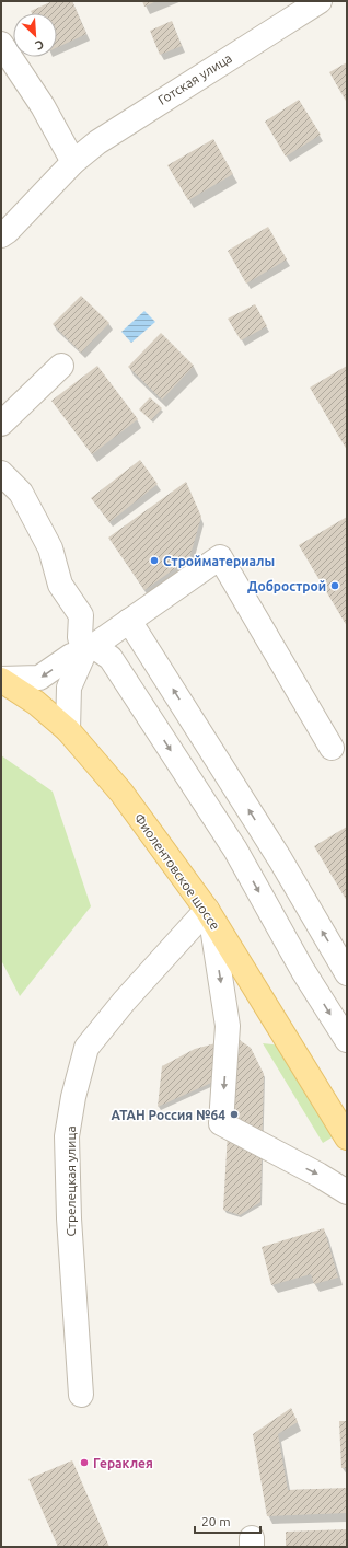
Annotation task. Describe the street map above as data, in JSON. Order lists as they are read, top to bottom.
{
  "streets": {
    "main road": ["Фиолентовское шоссе"],
    "street": ["Готская улица", "Стрелецкая улица"]
  },
  "crossings": [
    ["Фиолентовское шоссе", "Стрелецкая улица"]
  ],
  "places": [
    "Стройматериалы",
    "Добрострой",
    "АТАН Россия №64",
    "Гераклея"
  ],
  "scale_bar": "20 m",
  "north": "bottom right"
}
